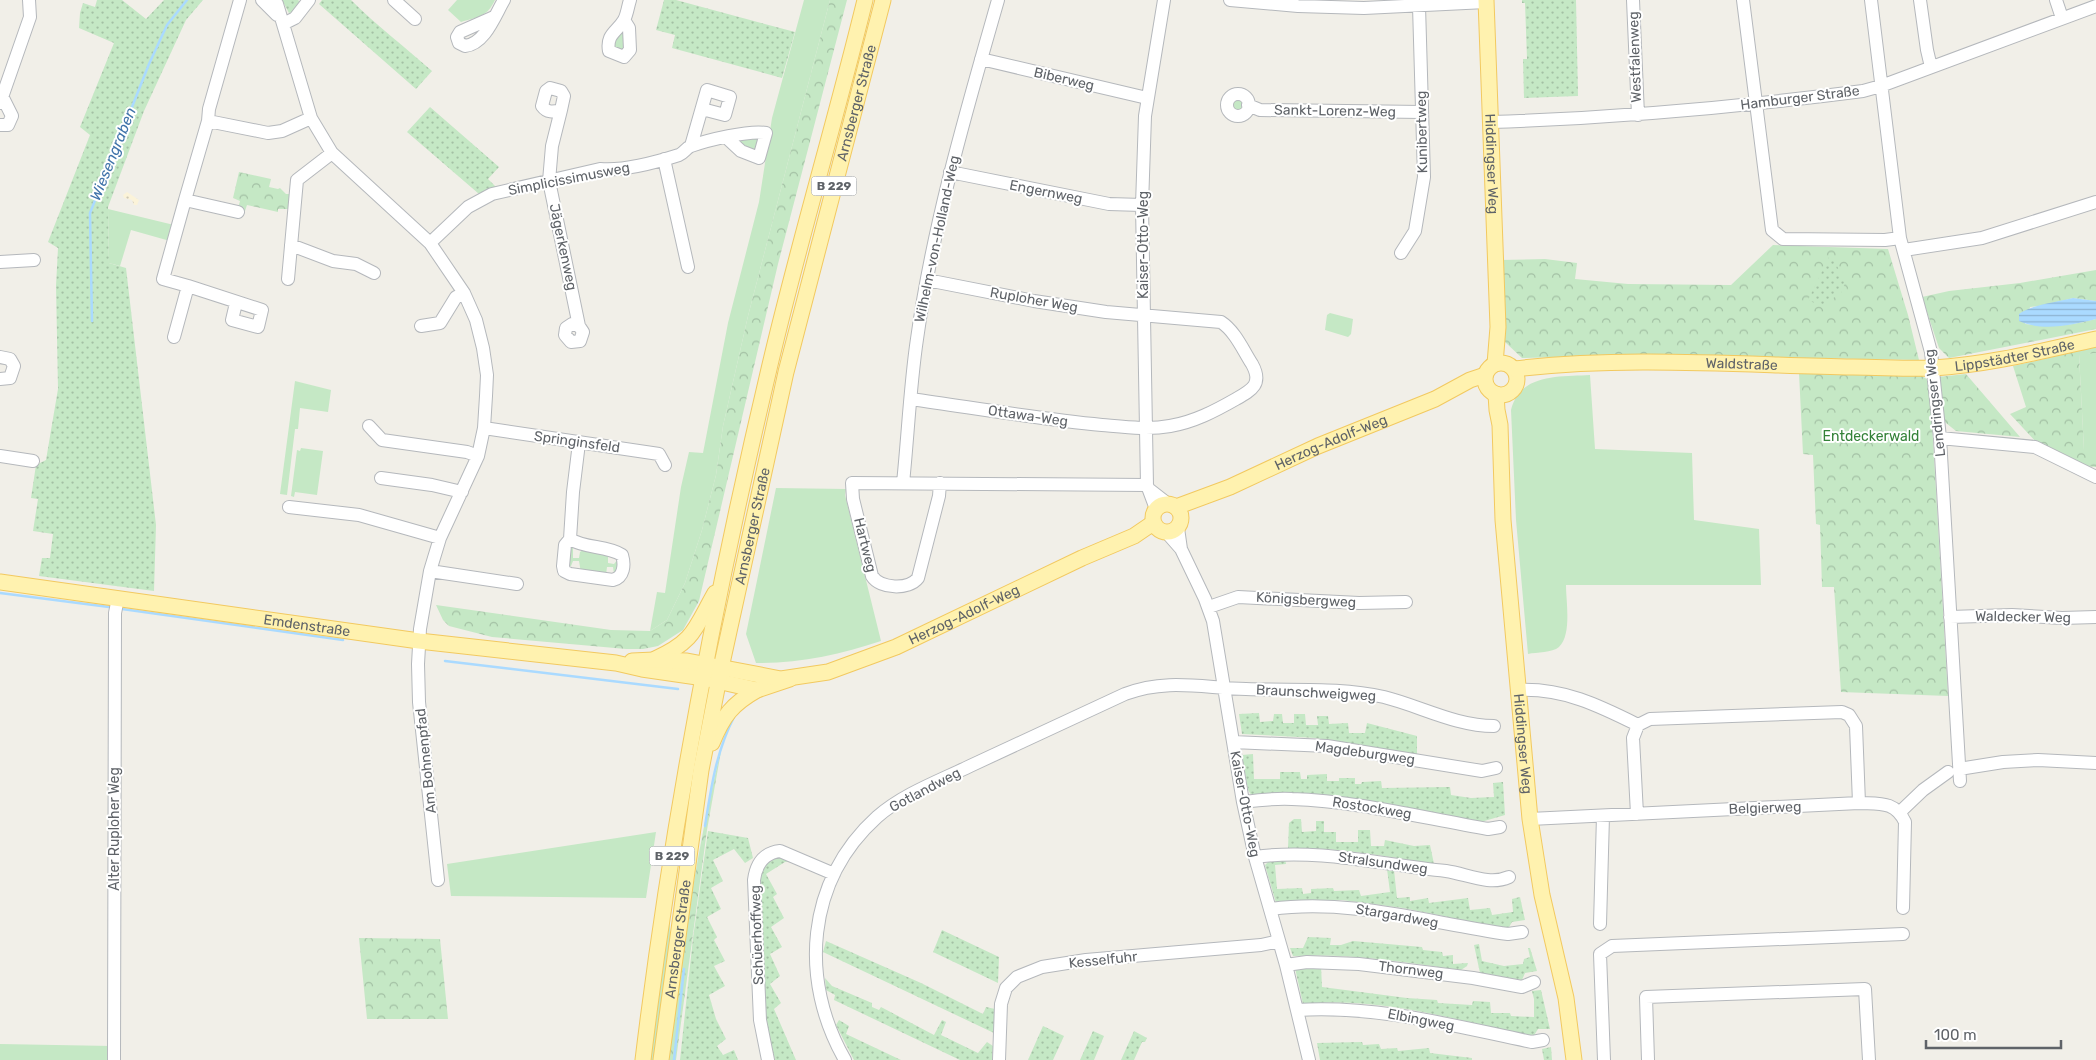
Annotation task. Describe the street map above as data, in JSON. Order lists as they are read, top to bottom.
{
  "streets": {
    "main road": [
      "Arnsberger Straße",
      "Hiddingser Weg",
      "B 229",
      "Lippstädter Straße",
      "Waldstraße",
      "Herzog-Adolf-Weg",
      "Emdenstraße"
    ],
    "street": [
      "Westfalenweg",
      "Biberweg",
      "Hamburger Straße",
      "Sankt-Lorenz-Weg",
      "Kunibertweg",
      "Simplicissimusweg",
      "Engernweg",
      "Wilhelm-von-Holland-Weg",
      "Kaiser-Otto-Weg",
      "Jägerkenweg",
      "Ruploher Weg",
      "Lendringser Weg",
      "Ottawa-Weg",
      "Springinsfeld",
      "Hartweg",
      "Königsbergweg",
      "Waldecker Weg",
      "Braunschweigweg",
      "Magdeburgweg",
      "Am Bohnenpfad",
      "Gotlandweg",
      "Rostockweg",
      "Belgierweg",
      "Alter Ruploher Weg",
      "Stralsundweg",
      "Stargardweg",
      "Schüerhoffweg",
      "Kesselfuhr",
      "Thornweg",
      "Elbingweg"
    ]
  },
  "crossings": [
    ["Westfalenweg", "Hamburger Straße"],
    ["Biberweg", "Wilhelm-von-Holland-Weg"],
    ["Biberweg", "Kaiser-Otto-Weg"],
    ["Hamburger Straße", "Hiddingser Weg"],
    ["Hamburger Straße", "Lendringser Weg"],
    ["Arnsberger Straße", "Herzog-Adolf-Weg"],
    ["Arnsberger Straße", "Emdenstraße"],
    ["Sankt-Lorenz-Weg", "Kunibertweg"],
    ["Hiddingser Weg", "Waldstraße"],
    ["Hiddingser Weg", "Herzog-Adolf-Weg"],
    ["Hiddingser Weg", "Belgierweg"],
    ["Simplicissimusweg", "Jägerkenweg"],
    ["Simplicissimusweg", "Am Bohnenpfad"],
    ["Engernweg", "Wilhelm-von-Holland-Weg"],
    ["Engernweg", "Kaiser-Otto-Weg"],
    ["Wilhelm-von-Holland-Weg", "Ruploher Weg"],
    ["Wilhelm-von-Holland-Weg", "Ottawa-Weg"],
    ["Wilhelm-von-Holland-Weg", "Hartweg"],
    ["Kaiser-Otto-Weg", "Ruploher Weg"],
    ["Kaiser-Otto-Weg", "Ottawa-Weg"],
    ["Kaiser-Otto-Weg", "Herzog-Adolf-Weg"],
    ["Kaiser-Otto-Weg", "Hartweg"],
    ["Kaiser-Otto-Weg", "Königsbergweg"],
    ["Kaiser-Otto-Weg", "Braunschweigweg"],
    ["Kaiser-Otto-Weg", "Magdeburgweg"],
    ["Kaiser-Otto-Weg", "Gotlandweg"],
    ["Kaiser-Otto-Weg", "Rostockweg"],
    ["Kaiser-Otto-Weg", "Stralsundweg"],
    ["Kaiser-Otto-Weg", "Stargardweg"],
    ["Kaiser-Otto-Weg", "Kesselfuhr"],
    ["Kaiser-Otto-Weg", "Thornweg"],
    ["Kaiser-Otto-Weg", "Elbingweg"],
    ["Ruploher Weg", "Ottawa-Weg"],
    ["Lippstädter Straße", "Waldstraße"],
    ["Lippstädter Straße", "Lendringser Weg"],
    ["Waldstraße", "Lendringser Weg"],
    ["Waldstraße", "Herzog-Adolf-Weg"],
    ["Lendringser Weg", "Waldecker Weg"],
    ["Springinsfeld", "Am Bohnenpfad"],
    ["Herzog-Adolf-Weg", "Emdenstraße"],
    ["Emdenstraße", "Am Bohnenpfad"],
    ["Emdenstraße", "Alter Ruploher Weg"],
    ["Braunschweigweg", "Gotlandweg"],
    ["Gotlandweg", "Schüerhoffweg"]
  ],
  "water": ["Wiesengraben"],
  "parks": ["Entdeckerwald"],
  "scale_bar": "100 m"
}
